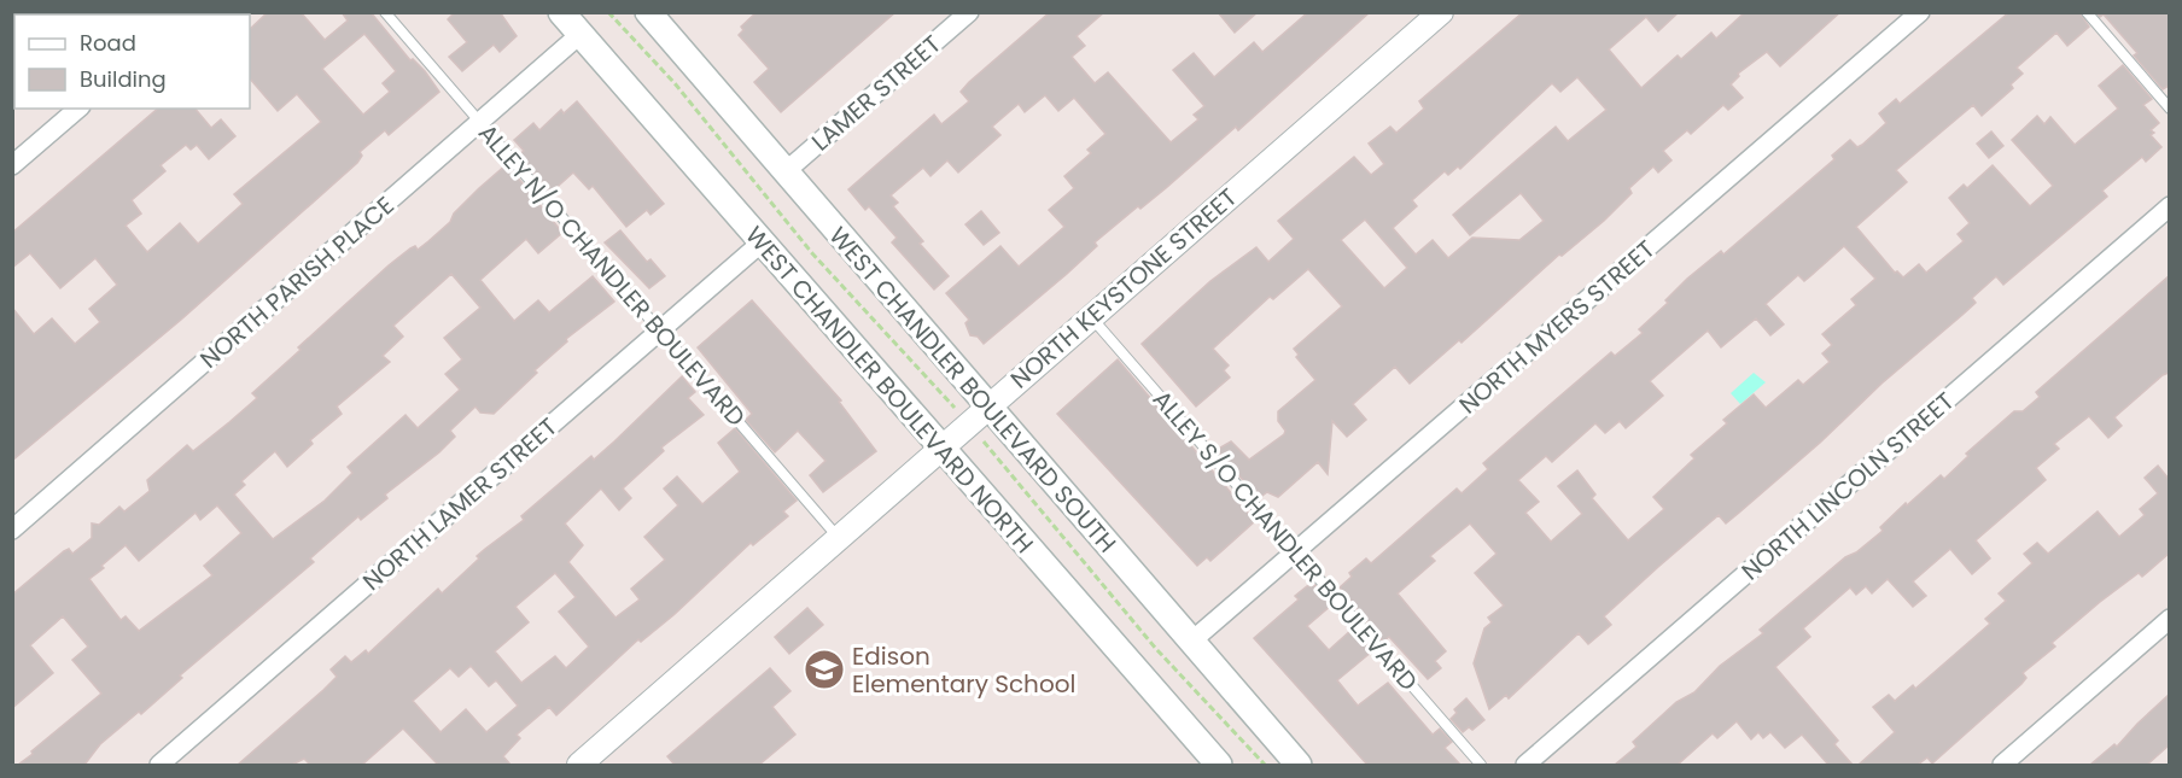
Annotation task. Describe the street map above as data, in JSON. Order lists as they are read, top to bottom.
{
  "streets": {
    "main road": ["WEST CHANDLER BOULEVARD NORTH", "WEST CHANDLER BOULEVARD SOUTH"],
    "street": [
      "LAMER STREET",
      "NORTH PARISH PLACE",
      "NORTH KEYSTONE STREET",
      "NORTH MYERS STREET",
      "NORTH LINCOLN STREET",
      "NORTH LAMER STREET"
    ],
    "lane": ["ALLEY N/O CHANDLER BOULEVARD", "ALLEY S/O CHANDLER BOULEVARD"]
  },
  "crossings": [
    ["LAMER STREET", "WEST CHANDLER BOULEVARD SOUTH"],
    ["ALLEY N/O CHANDLER BOULEVARD", "NORTH PARISH PLACE"],
    ["ALLEY N/O CHANDLER BOULEVARD", "NORTH KEYSTONE STREET"],
    ["ALLEY N/O CHANDLER BOULEVARD", "NORTH LAMER STREET"],
    ["NORTH PARISH PLACE", "WEST CHANDLER BOULEVARD NORTH"],
    ["NORTH KEYSTONE STREET", "WEST CHANDLER BOULEVARD NORTH"],
    ["NORTH KEYSTONE STREET", "WEST CHANDLER BOULEVARD SOUTH"],
    ["NORTH KEYSTONE STREET", "ALLEY S/O CHANDLER BOULEVARD"],
    ["NORTH MYERS STREET", "WEST CHANDLER BOULEVARD SOUTH"],
    ["NORTH MYERS STREET", "ALLEY S/O CHANDLER BOULEVARD"],
    ["WEST CHANDLER BOULEVARD NORTH", "NORTH LAMER STREET"]
  ],
  "places": {
    "school or university": ["Edison Elementary School"]
  },
  "legend": ["Road", "Building"]
}
